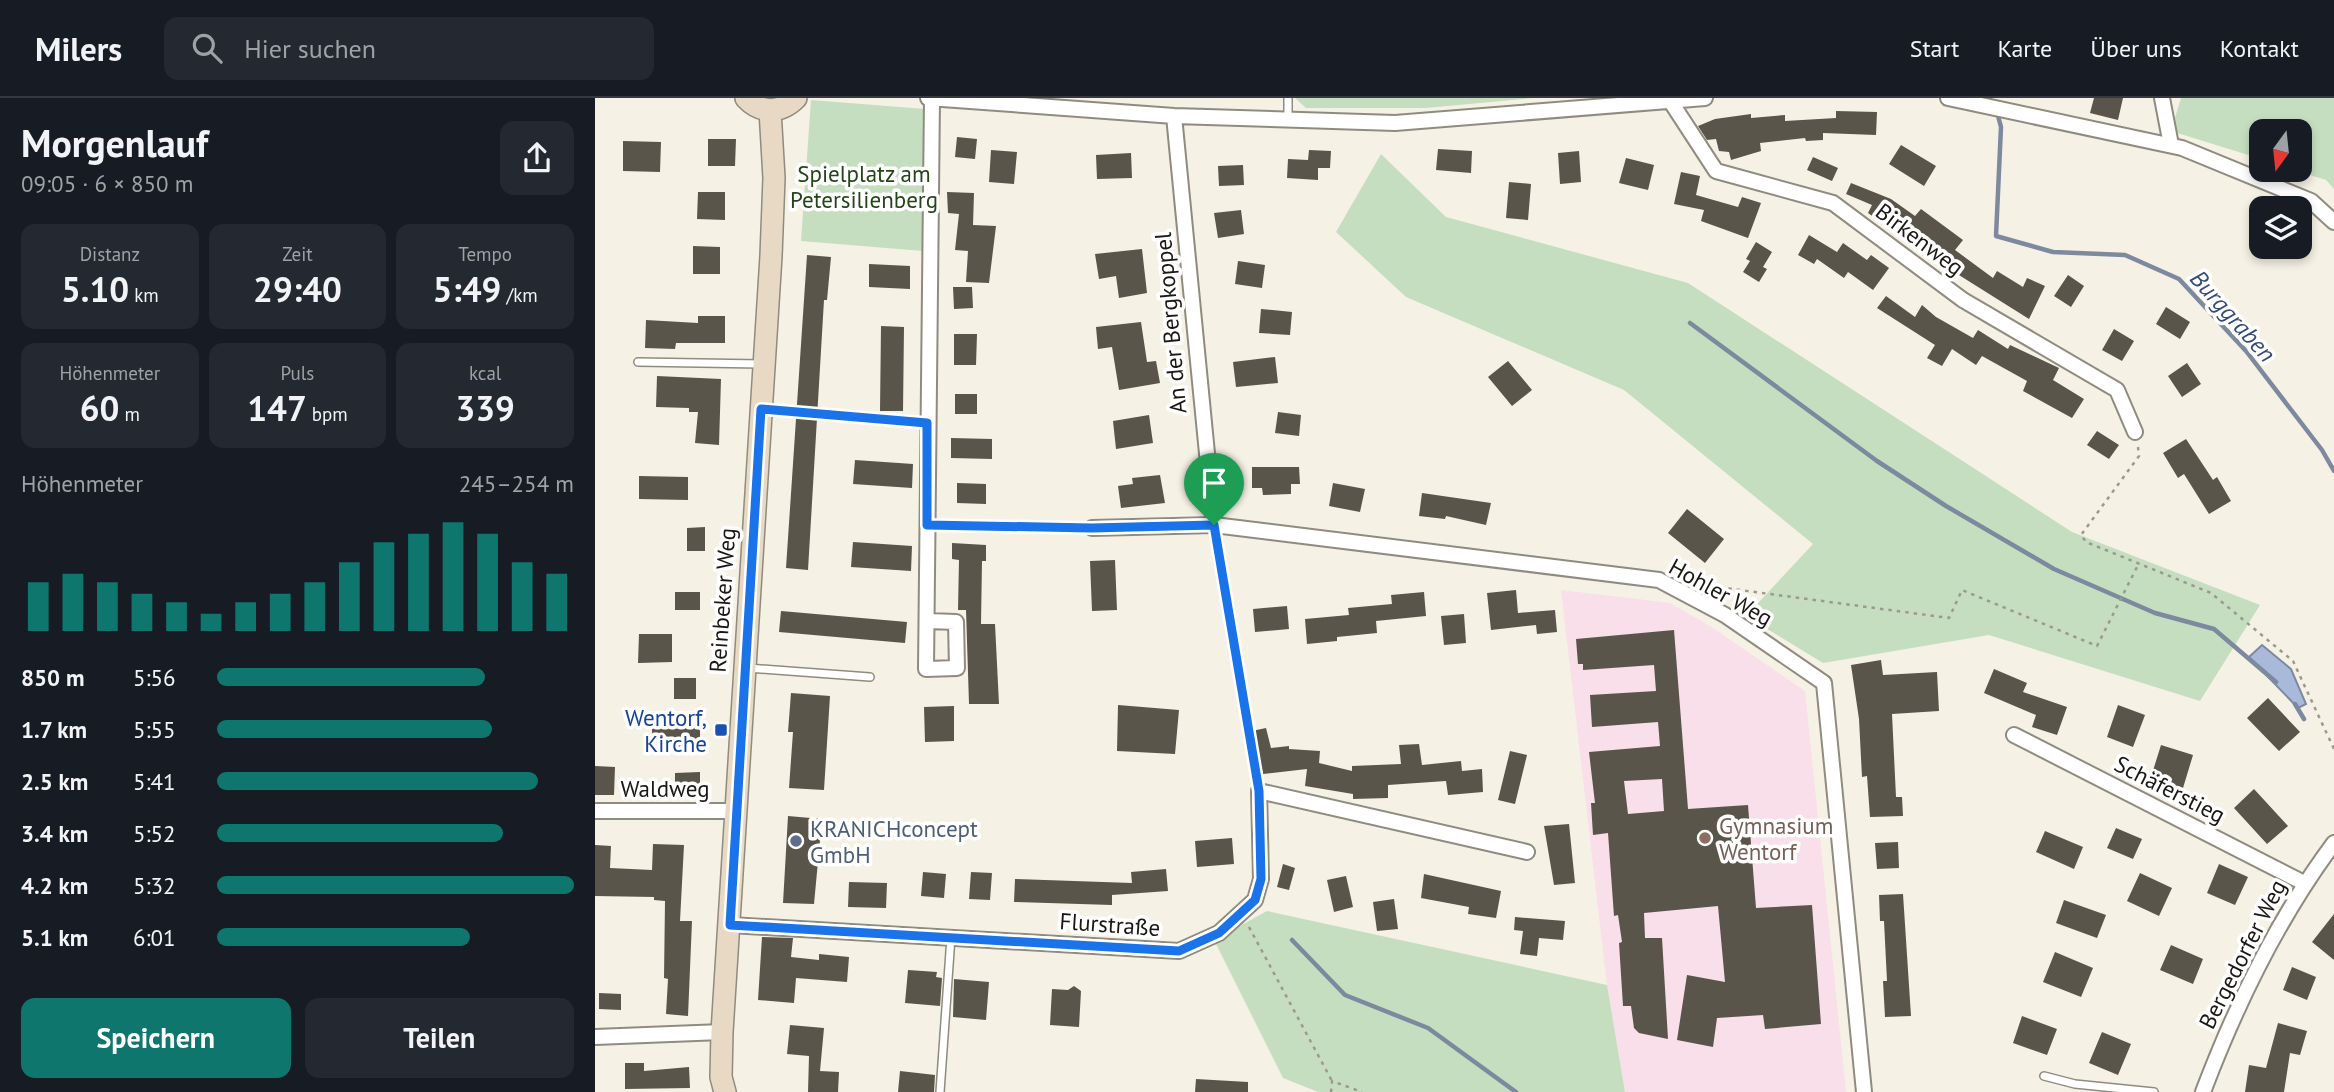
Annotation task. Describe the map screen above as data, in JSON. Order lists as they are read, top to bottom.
{
  "streets": {
    "main road": ["Reinbeker Weg"],
    "street": [
      "Birkenweg",
      "An der Bergkoppel",
      "Hohler Weg",
      "Waldweg",
      "Schäferstieg",
      "Flurstraße",
      "Bergedorfer Weg"
    ]
  },
  "crossings": [
    ["An der Bergkoppel", "Hohler Weg"],
    ["Reinbeker Weg", "Waldweg"],
    ["Reinbeker Weg", "Flurstraße"],
    ["Schäferstieg", "Bergedorfer Weg"]
  ],
  "water": ["Burggraben"],
  "parks": ["Spielplatz am Petersilienberg"],
  "places": {
    "transit": ["Wentorf, Kirche"],
    "other": ["Gymnasium Wentorf", "KRANICHconcept GmbH"]
  },
  "north": "bottom",
  "page": {
    "header": "Milers",
    "search": "Hier suchen",
    "nav": [
      "Start",
      "Karte",
      "Über uns",
      "Kontakt"
    ],
    "heading": ["Morgenlauf", "09:05 · 6 × 850 m"],
    "stats": [
      ["Distanz", "5.10 km"],
      ["Zeit", "29:40"],
      ["Tempo", "5:49 /km"],
      ["Höhenmeter", "60 m"],
      ["Puls", "147 bpm"],
      ["kcal", "339"]
    ],
    "chart": ["Höhenmeter", "245–254 m"],
    "list": [
      {
        "name": "850 m",
        "note": "5:56"
      },
      {
        "name": "1.7 km",
        "note": "5:55"
      },
      {
        "name": "2.5 km",
        "note": "5:41"
      },
      {
        "name": "3.4 km",
        "note": "5:52"
      },
      {
        "name": "4.2 km",
        "note": "5:32"
      },
      {
        "name": "5.1 km",
        "note": "6:01"
      }
    ],
    "buttons": ["Speichern", "Teilen"]
  }
}
